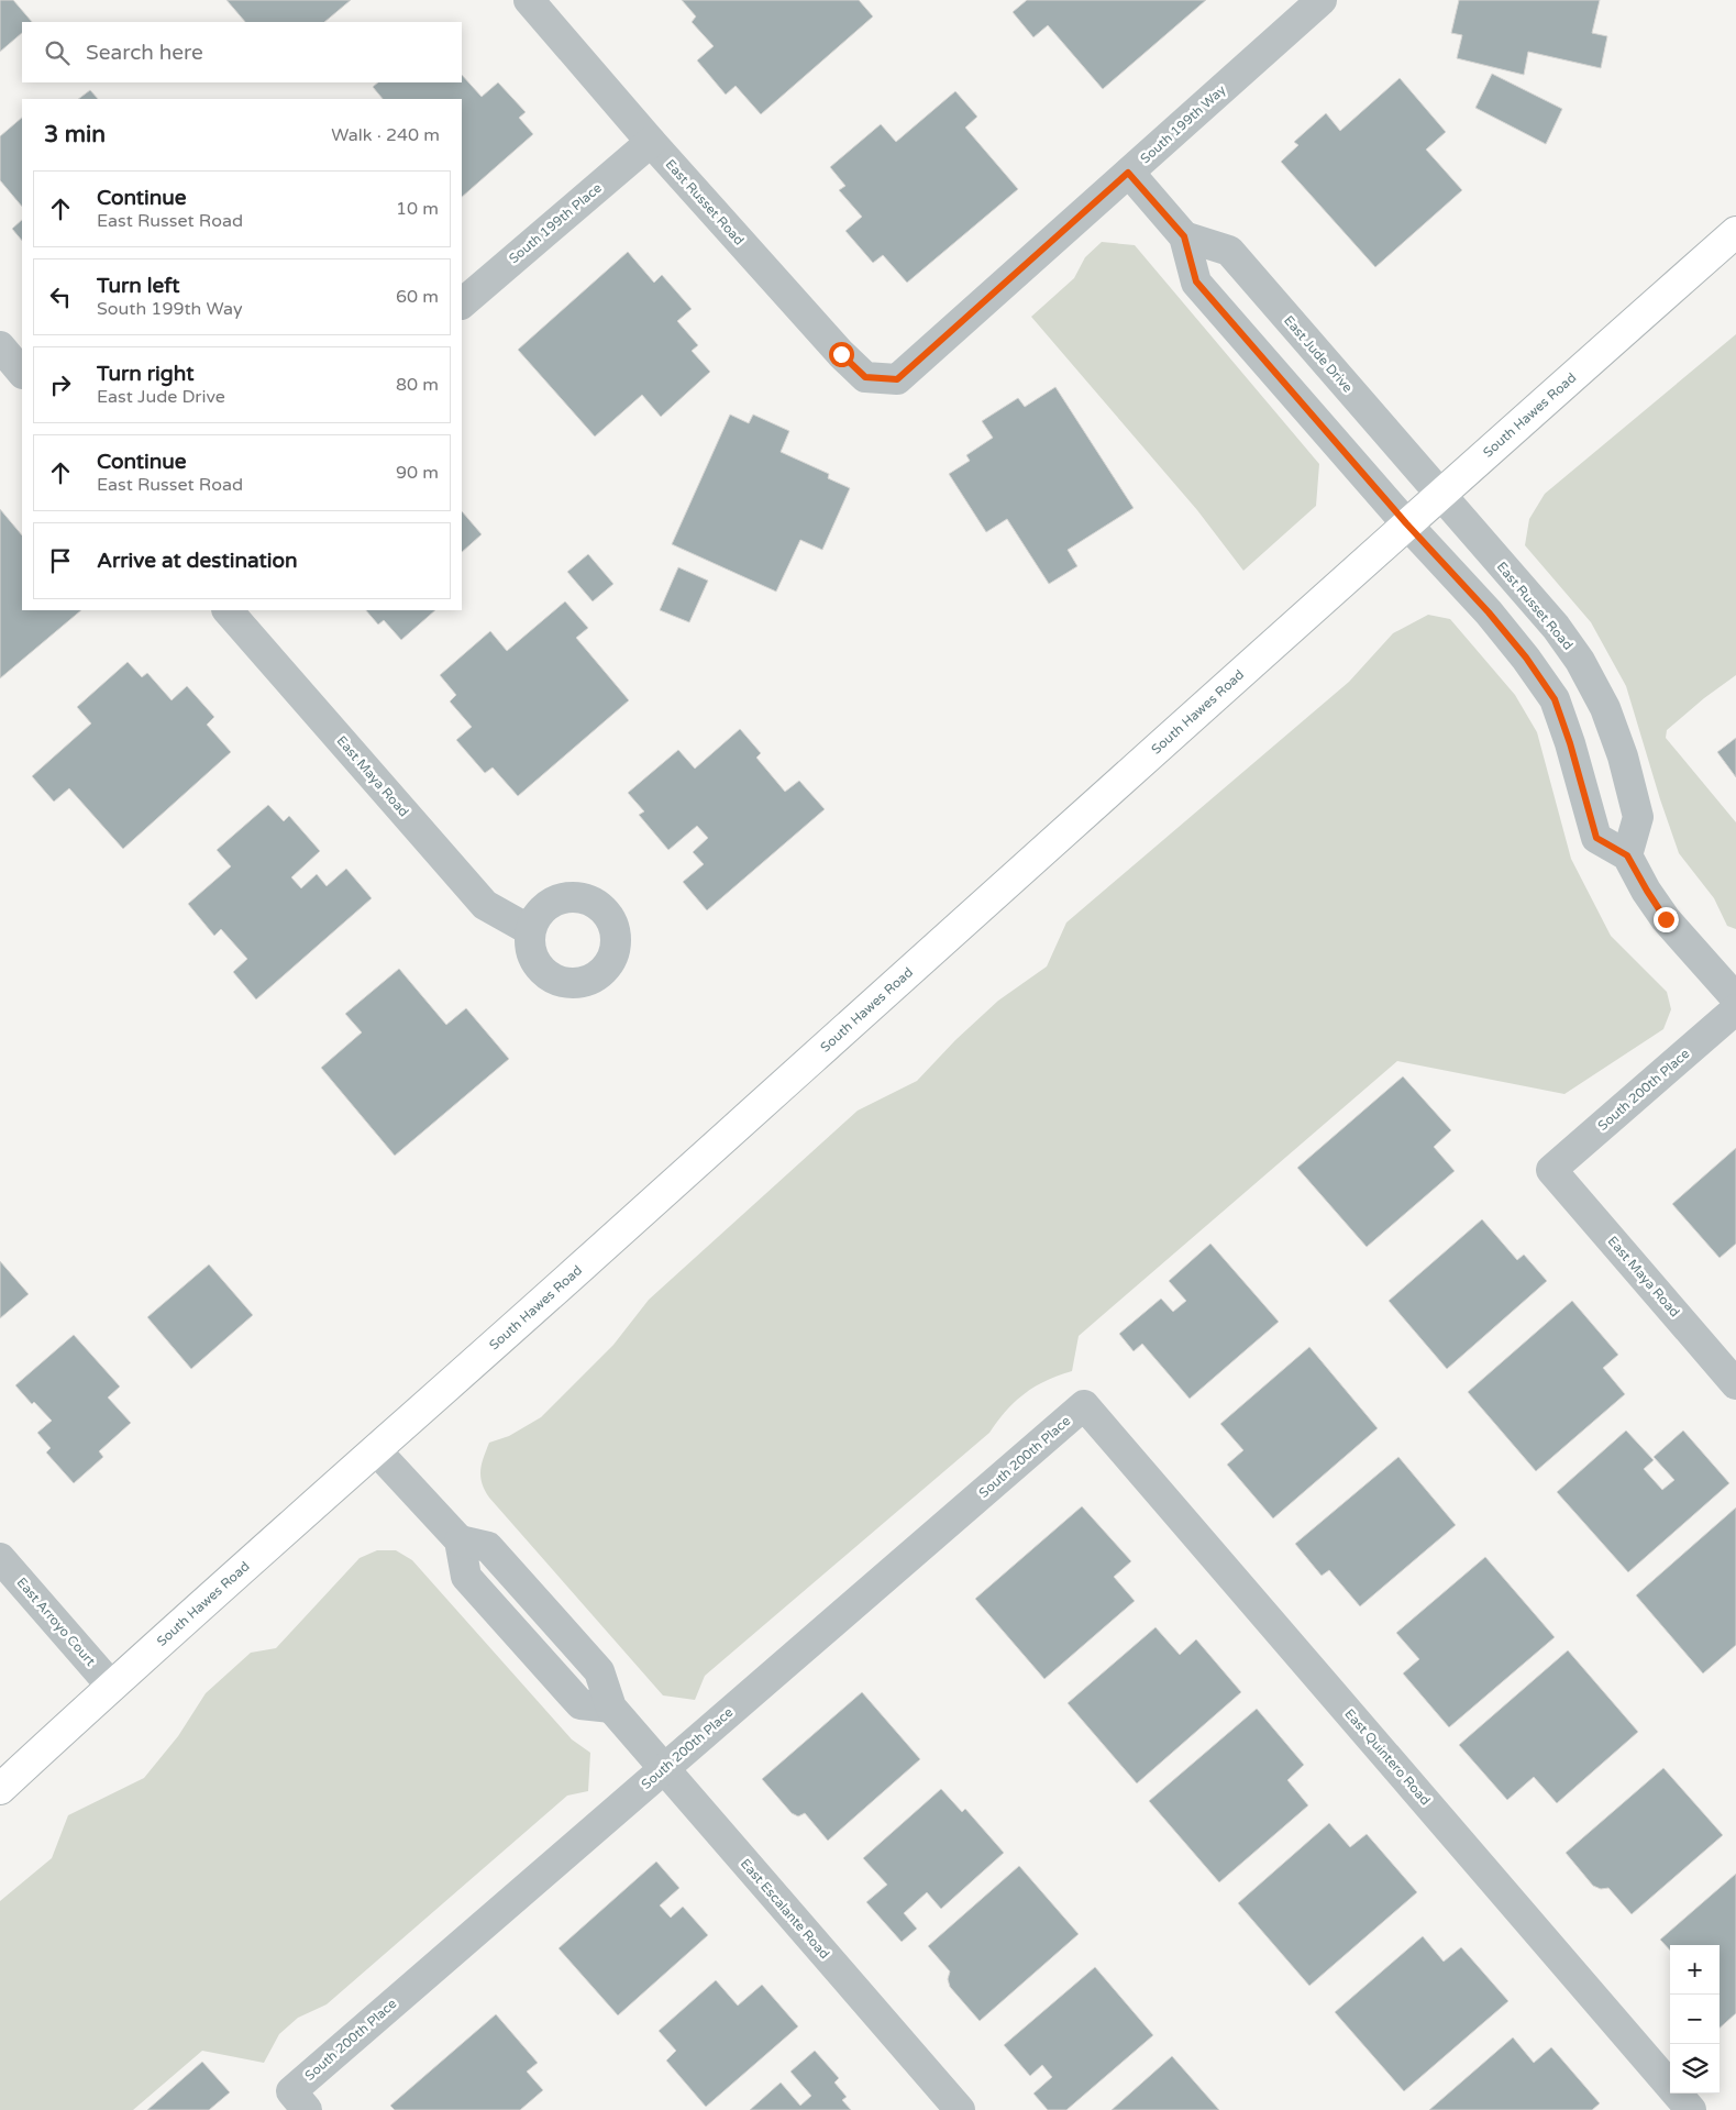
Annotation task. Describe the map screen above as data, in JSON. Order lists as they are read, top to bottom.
{
  "streets": {
    "main road": ["South Hawes Road"],
    "street": [
      "South 199th Way",
      "East Russet Road",
      "South 199th Place",
      "East Jude Drive",
      "East Maya Road",
      "South 200th Place",
      "East Arroyo Court",
      "East Quintero Road",
      "East Escalante Road"
    ]
  },
  "crossings": [
    ["South 199th Way", "East Russet Road"],
    ["East Russet Road", "South 199th Place"],
    ["East Russet Road", "East Jude Drive"],
    ["East Russet Road", "South Hawes Road"],
    ["East Jude Drive", "South Hawes Road"],
    ["South Hawes Road", "East Arroyo Court"],
    ["South Hawes Road", "East Escalante Road"],
    ["East Maya Road", "South 200th Place"],
    ["South 200th Place", "East Quintero Road"],
    ["South 200th Place", "East Escalante Road"]
  ],
  "page": {
    "search": "Search here",
    "heading": ["3 min", "Walk · 240 m"],
    "list": [
      ["Continue", "East Russet Road", "10 m"],
      ["Turn left", "South 199th Way", "60 m"],
      ["Turn right", "East Jude Drive", "80 m"],
      ["Continue", "East Russet Road", "90 m"],
      "Arrive at destination"
    ],
    "map_buttons": ["+", "−"]
  }
}
